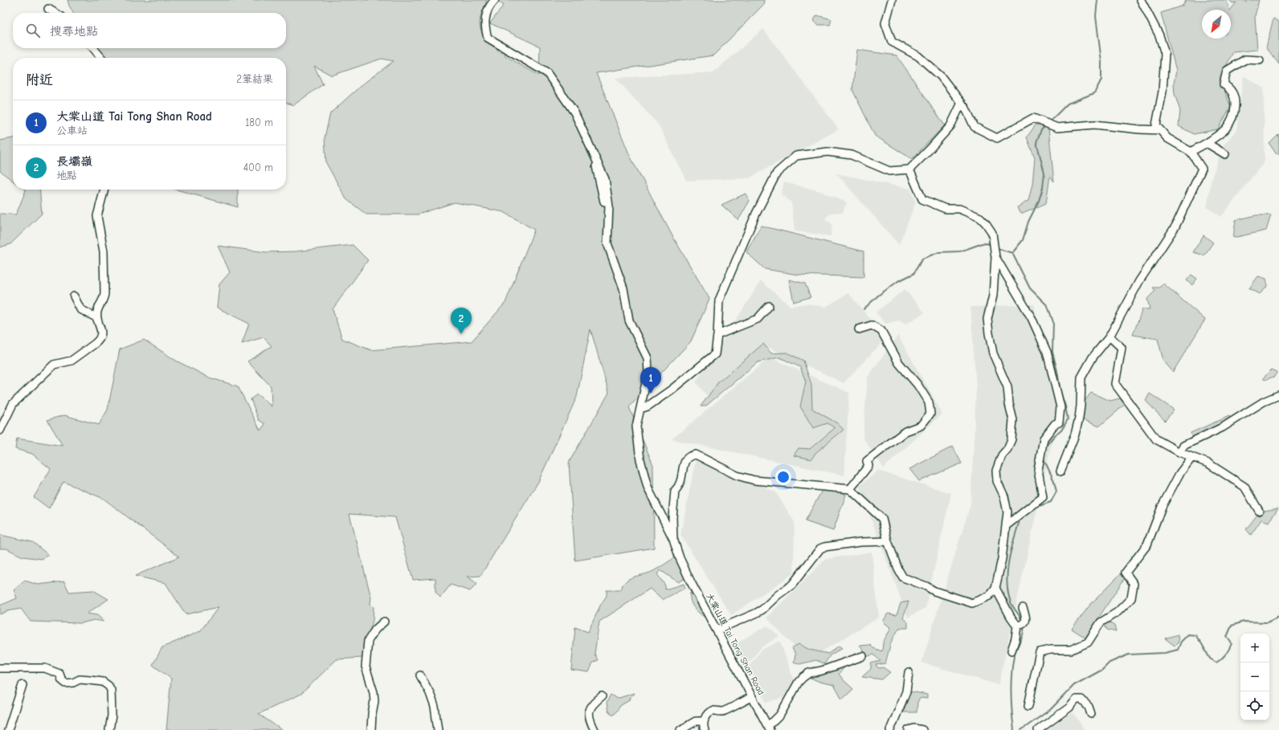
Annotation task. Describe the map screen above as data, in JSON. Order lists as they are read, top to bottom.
{
  "streets": {
    "street": ["大棠山道 Tai Tong Shan Road"]
  },
  "north": "bottom left",
  "page": {
    "search": "搜尋地點",
    "heading": ["附近", "2筆結果"],
    "list": [
      {
        "mark": "1",
        "name": "大棠山道 Tai Tong Shan Road",
        "note": "公車站",
        "value": "180 m"
      },
      {
        "mark": "2",
        "name": "長壩嶺",
        "note": "地點",
        "value": "400 m"
      }
    ],
    "pins": ["2", "1"],
    "map_buttons": ["+", "−"]
  }
}
